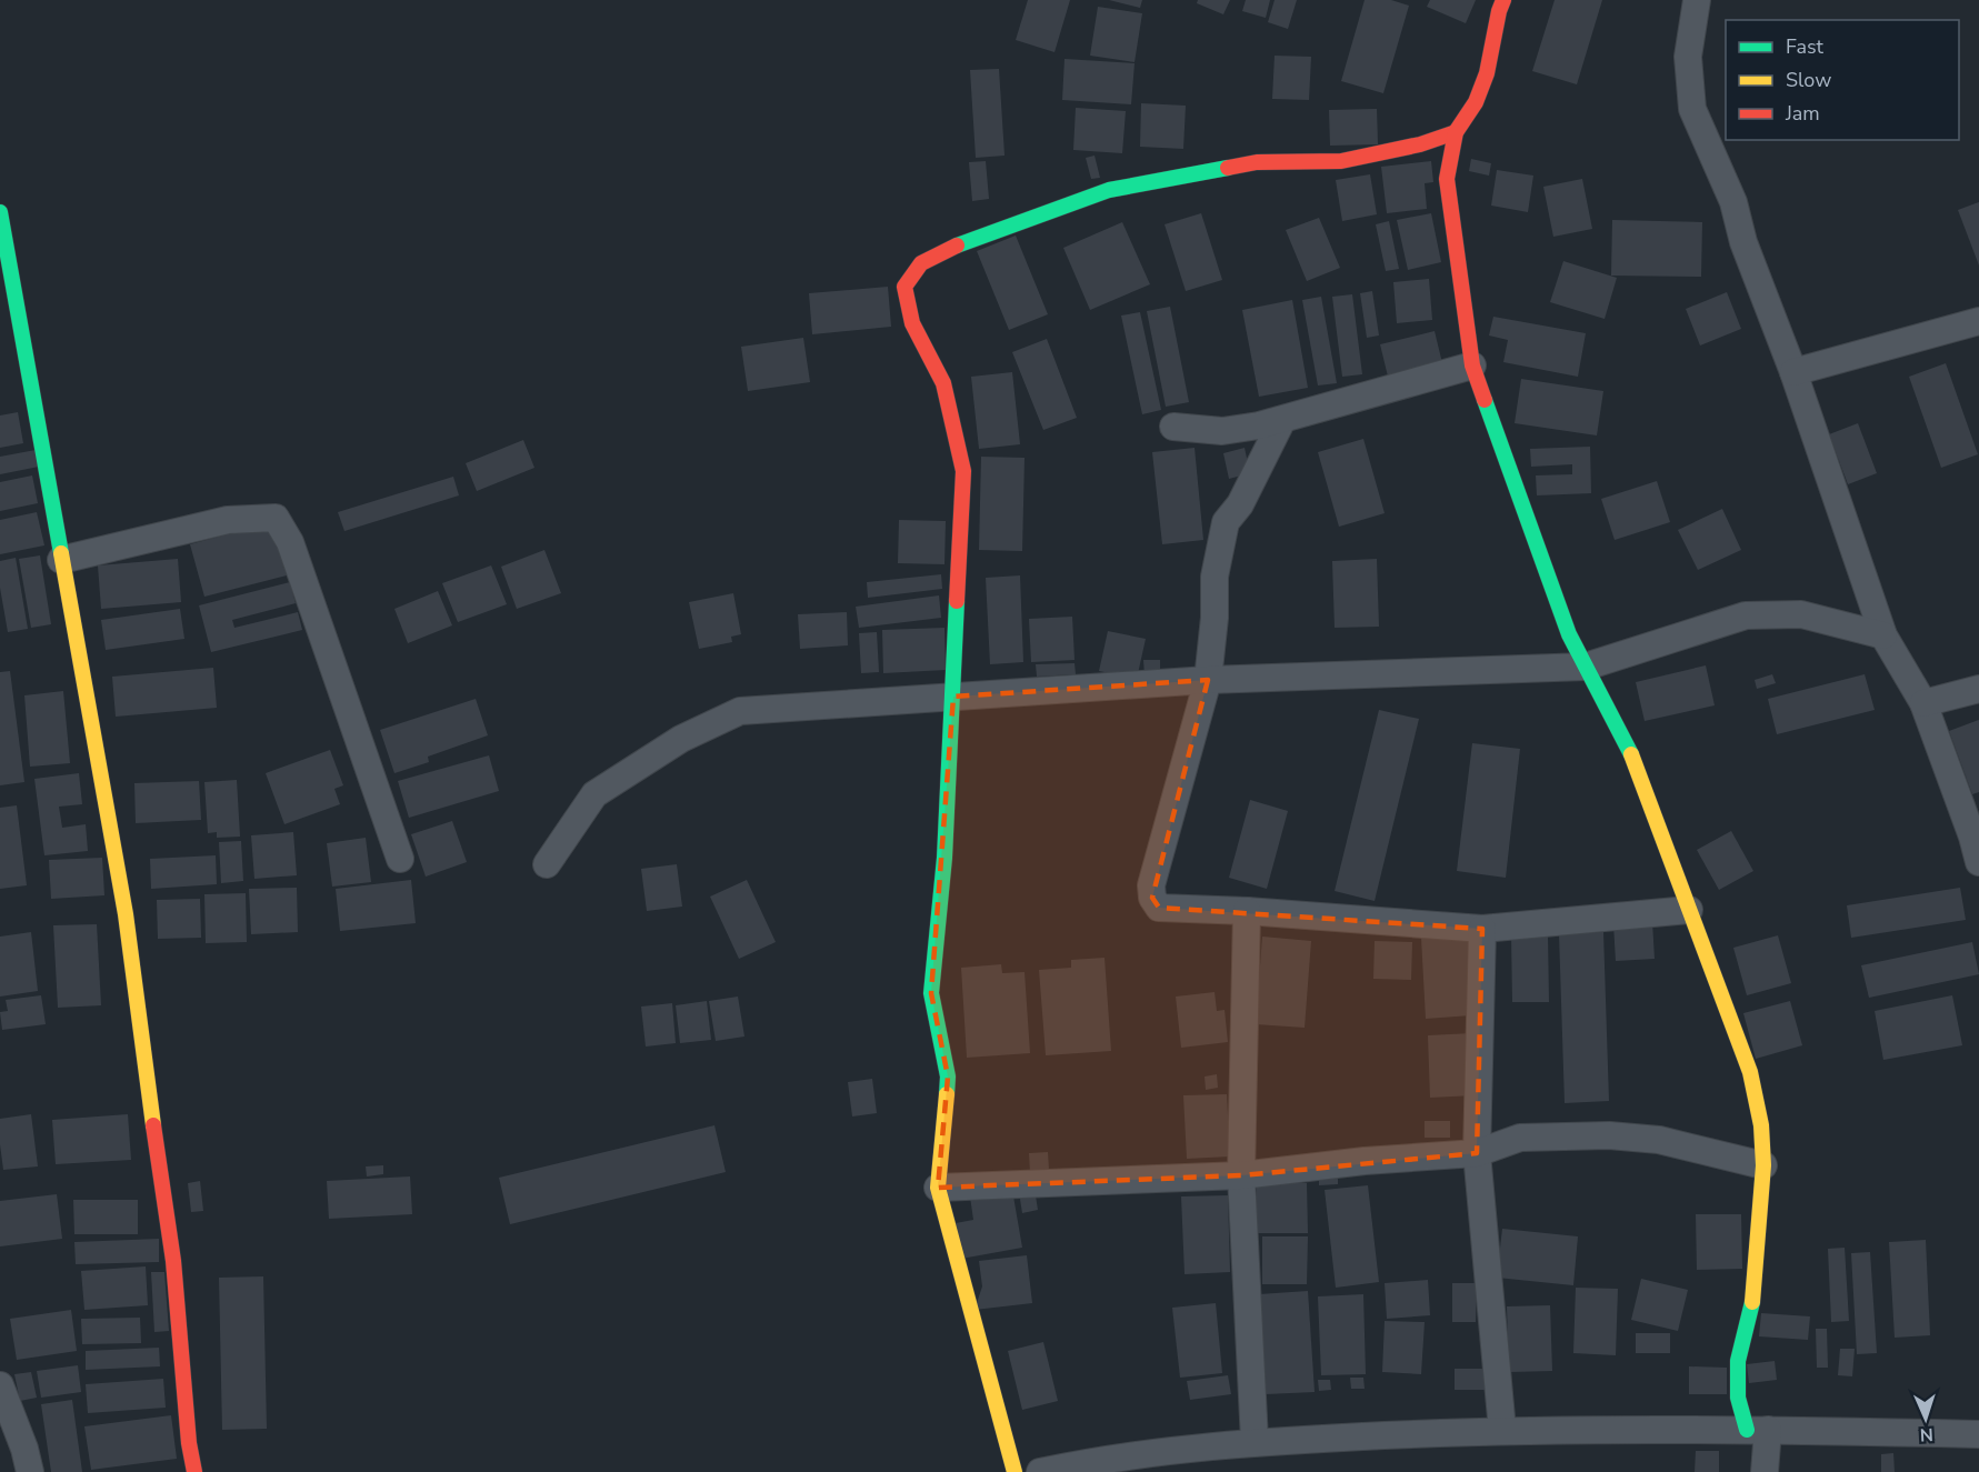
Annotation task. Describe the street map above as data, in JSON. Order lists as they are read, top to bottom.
{
  "legend": ["Fast", "Slow", "Jam"],
  "north": "bottom"
}
